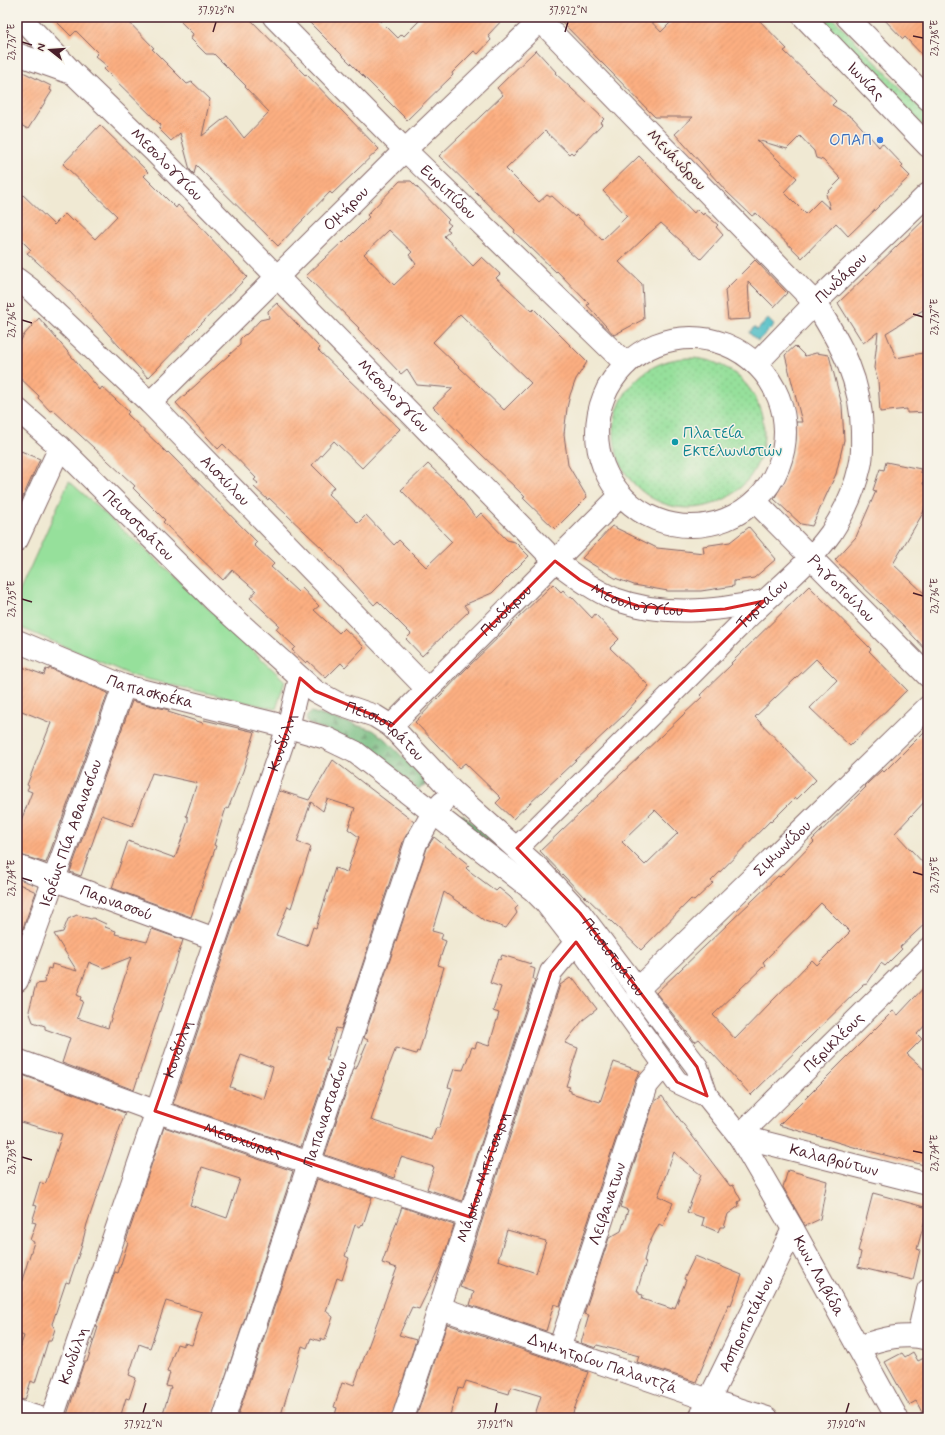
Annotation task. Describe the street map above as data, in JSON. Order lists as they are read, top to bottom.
{
  "streets": {
    "street": [
      "Ιωνίας",
      "Μενάνδρου",
      "Μεσολογγίου",
      "Ευριπίδου",
      "Ομήρου",
      "Πινδάρου",
      "Αισχύλου",
      "Πεισιστράτου",
      "Ρηγοπούλου",
      "Τυρταίου",
      "Παπασκρέκα",
      "Κονδύλη",
      "Ιερέως Πία Αθανασίου",
      "Σιμωνίδου",
      "Παρνασσού",
      "Περικλέους",
      "Παπαναστασίου",
      "Μεσοχώρας",
      "Καλαβρύτων",
      "Μάρκου Μπότσαρη",
      "Λειβανατων",
      "Κων. Λαβίδα",
      "Ασπροποτάμου",
      "Δημητρίου Παλαντζά"
    ]
  },
  "crossings": [
    ["Μενάνδρου", "Ομήρου"],
    ["Μενάνδρου", "Πινδάρου"],
    ["Μενάνδρου", "Τυρταίου"],
    ["Μεσολογγίου", "Ομήρου"],
    ["Μεσολογγίου", "Πινδάρου"],
    ["Μεσολογγίου", "Τυρταίου"],
    ["Ευριπίδου", "Ομήρου"],
    ["Ομήρου", "Αισχύλου"],
    ["Πινδάρου", "Αισχύλου"],
    ["Πινδάρου", "Πεισιστράτου"],
    ["Πινδάρου", "Τυρταίου"],
    ["Πεισιστράτου", "Τυρταίου"],
    ["Πεισιστράτου", "Παπασκρέκα"],
    ["Πεισιστράτου", "Κονδύλη"],
    ["Πεισιστράτου", "Σιμωνίδου"],
    ["Πεισιστράτου", "Παπαναστασίου"],
    ["Πεισιστράτου", "Κων. Λαβίδα"],
    ["Ρηγοπούλου", "Τυρταίου"],
    ["Παπασκρέκα", "Κονδύλη"],
    ["Παπασκρέκα", "Ιερέως Πία Αθανασίου"],
    ["Παπασκρέκα", "Παπαναστασίου"],
    ["Παπασκρέκα", "Μάρκου Μπότσαρη"],
    ["Παπασκρέκα", "Λειβανατων"],
    ["Παπασκρέκα", "Κων. Λαβίδα"],
    ["Κονδύλη", "Παρνασσού"],
    ["Κονδύλη", "Μεσοχώρας"],
    ["Ιερέως Πία Αθανασίου", "Παρνασσού"],
    ["Περικλέους", "Καλαβρύτων"],
    ["Περικλέους", "Κων. Λαβίδα"],
    ["Παπαναστασίου", "Μεσοχώρας"],
    ["Μεσοχώρας", "Μάρκου Μπότσαρη"],
    ["Καλαβρύτων", "Κων. Λαβίδα"],
    ["Μάρκου Μπότσαρη", "Δημητρίου Παλαντζά"],
    ["Λειβανατων", "Δημητρίου Παλαντζά"],
    ["Κων. Λαβίδα", "Ασπροποτάμου"],
    ["Ασπροποτάμου", "Δημητρίου Παλαντζά"]
  ],
  "places": ["ΟΠΑΠ", "Πλατεία Εκτελωνιστών"],
  "north": "left",
  "coordinates": [
    "37.923°N",
    "37.922°N",
    "23.738°E",
    "23.737°E",
    "23.736°E",
    "23.735°E",
    "23.734°E",
    "23.733°E",
    "37.921°N",
    "37.920°N"
  ]
}
